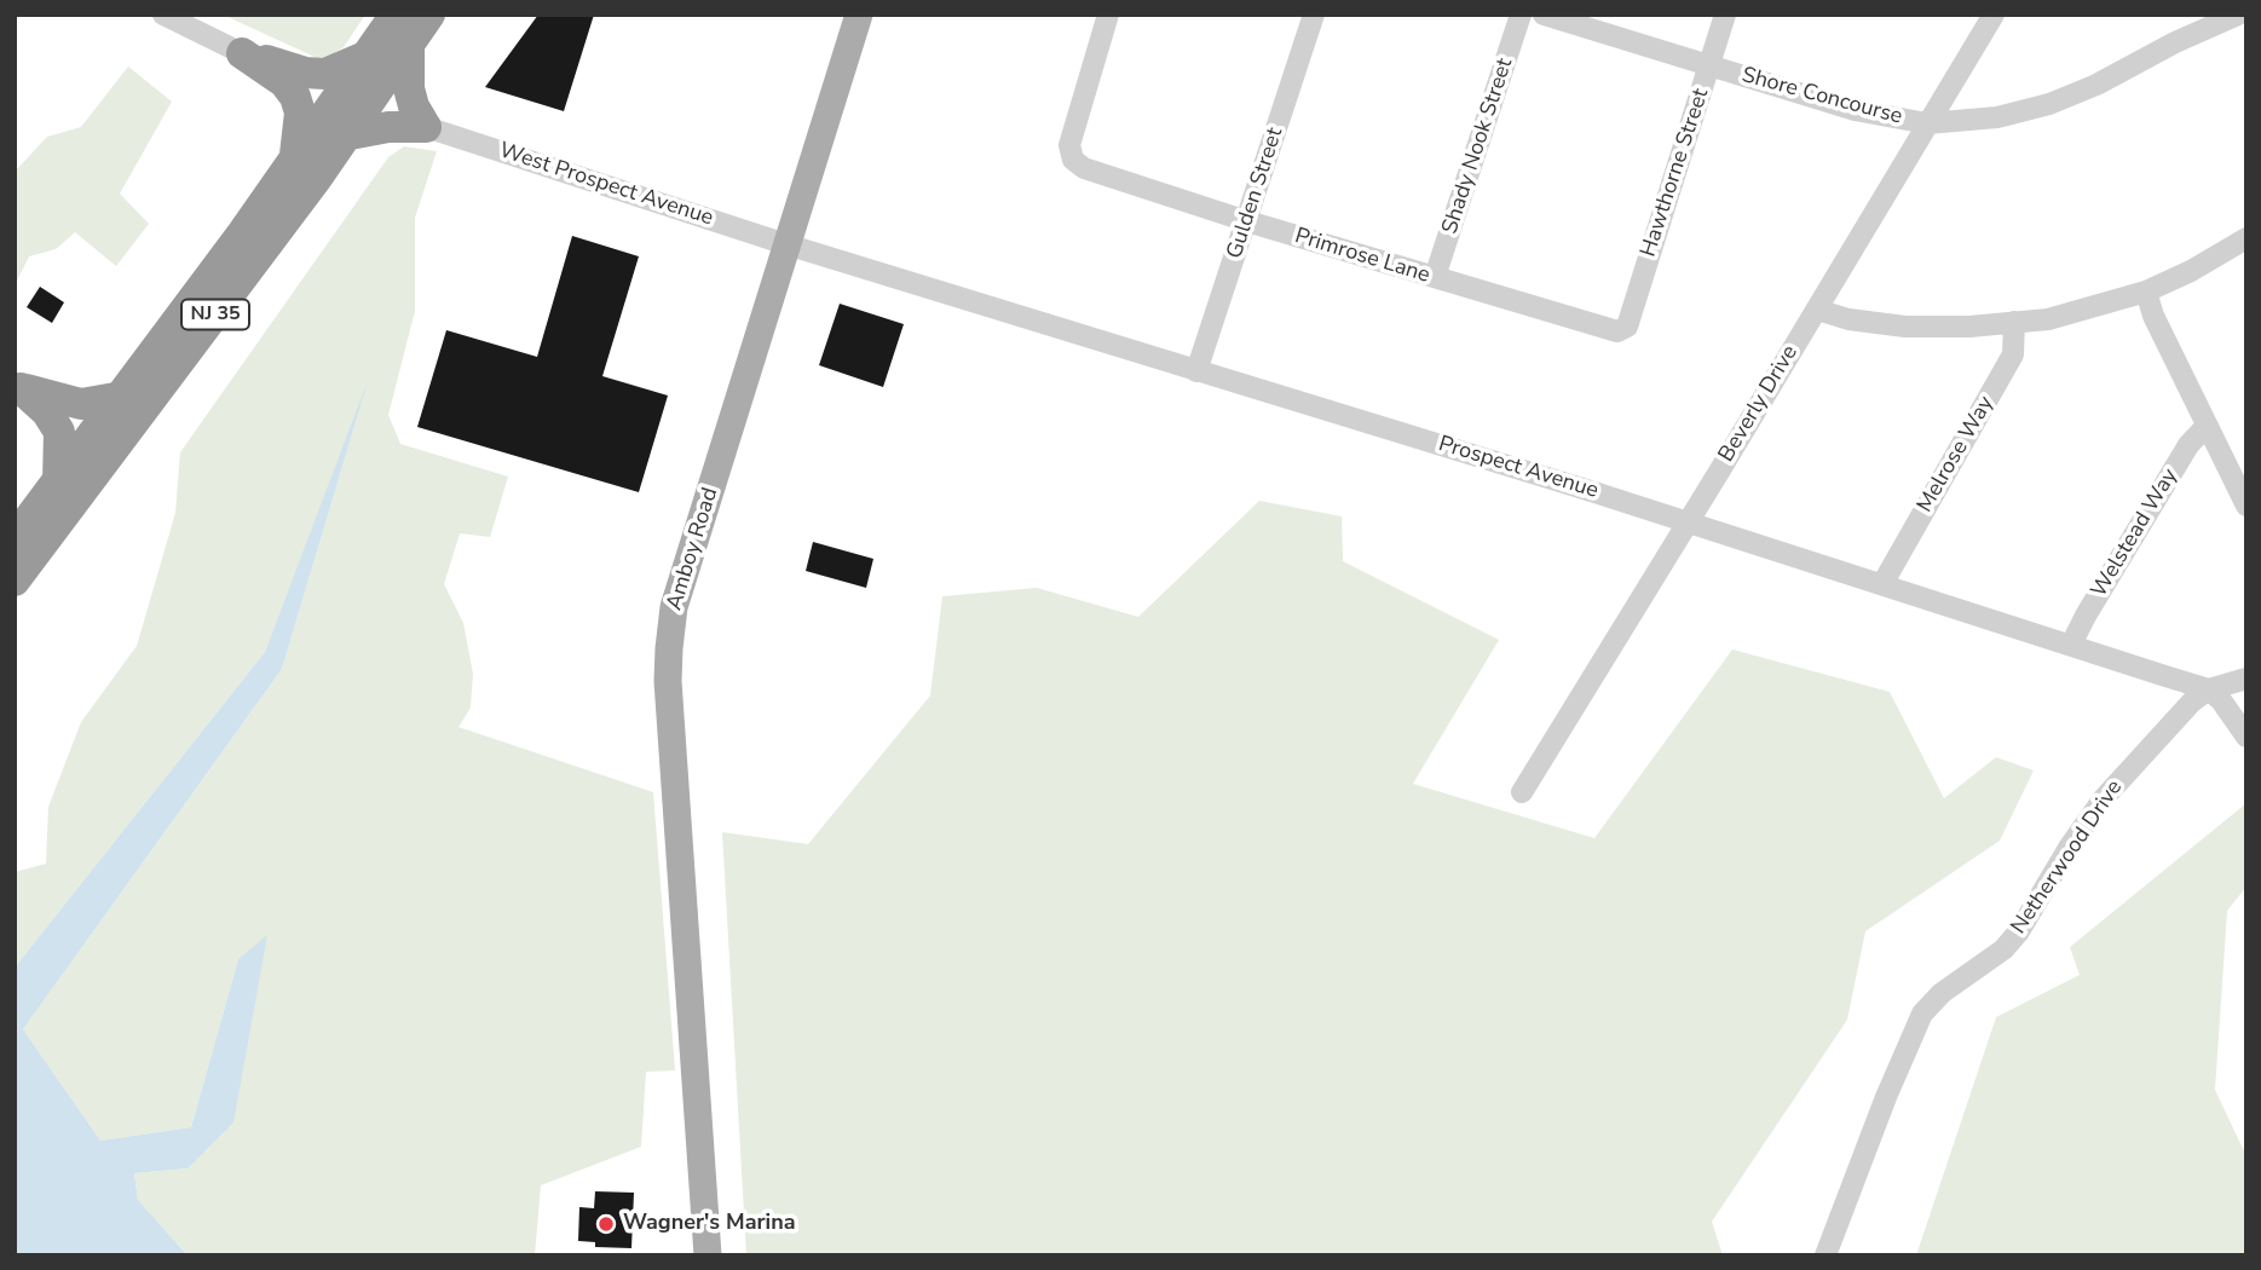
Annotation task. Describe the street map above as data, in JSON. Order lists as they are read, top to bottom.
{
  "streets": {
    "highway": ["NJ 35"],
    "main road": ["Amboy Road"],
    "street": [
      "Shore Concourse",
      "Shady Nook Street",
      "Hawthorne Street",
      "West Prospect Avenue",
      "Gulden Street",
      "Primrose Lane",
      "Beverly Drive",
      "Melrose Way",
      "Prospect Avenue",
      "Welstead Way",
      "Netherwood Drive"
    ]
  },
  "crossings": [
    ["Shore Concourse", "Hawthorne Street"],
    ["Shore Concourse", "Beverly Drive"],
    ["Shady Nook Street", "Primrose Lane"],
    ["Hawthorne Street", "Primrose Lane"],
    ["West Prospect Avenue", "Prospect Avenue"],
    ["West Prospect Avenue", "Amboy Road"],
    ["Gulden Street", "Primrose Lane"],
    ["Gulden Street", "Prospect Avenue"],
    ["Beverly Drive", "Prospect Avenue"],
    ["Melrose Way", "Prospect Avenue"],
    ["Prospect Avenue", "Welstead Way"],
    ["Prospect Avenue", "Amboy Road"],
    ["Prospect Avenue", "Netherwood Drive"]
  ],
  "places": ["Wagner's Marina"]
}
